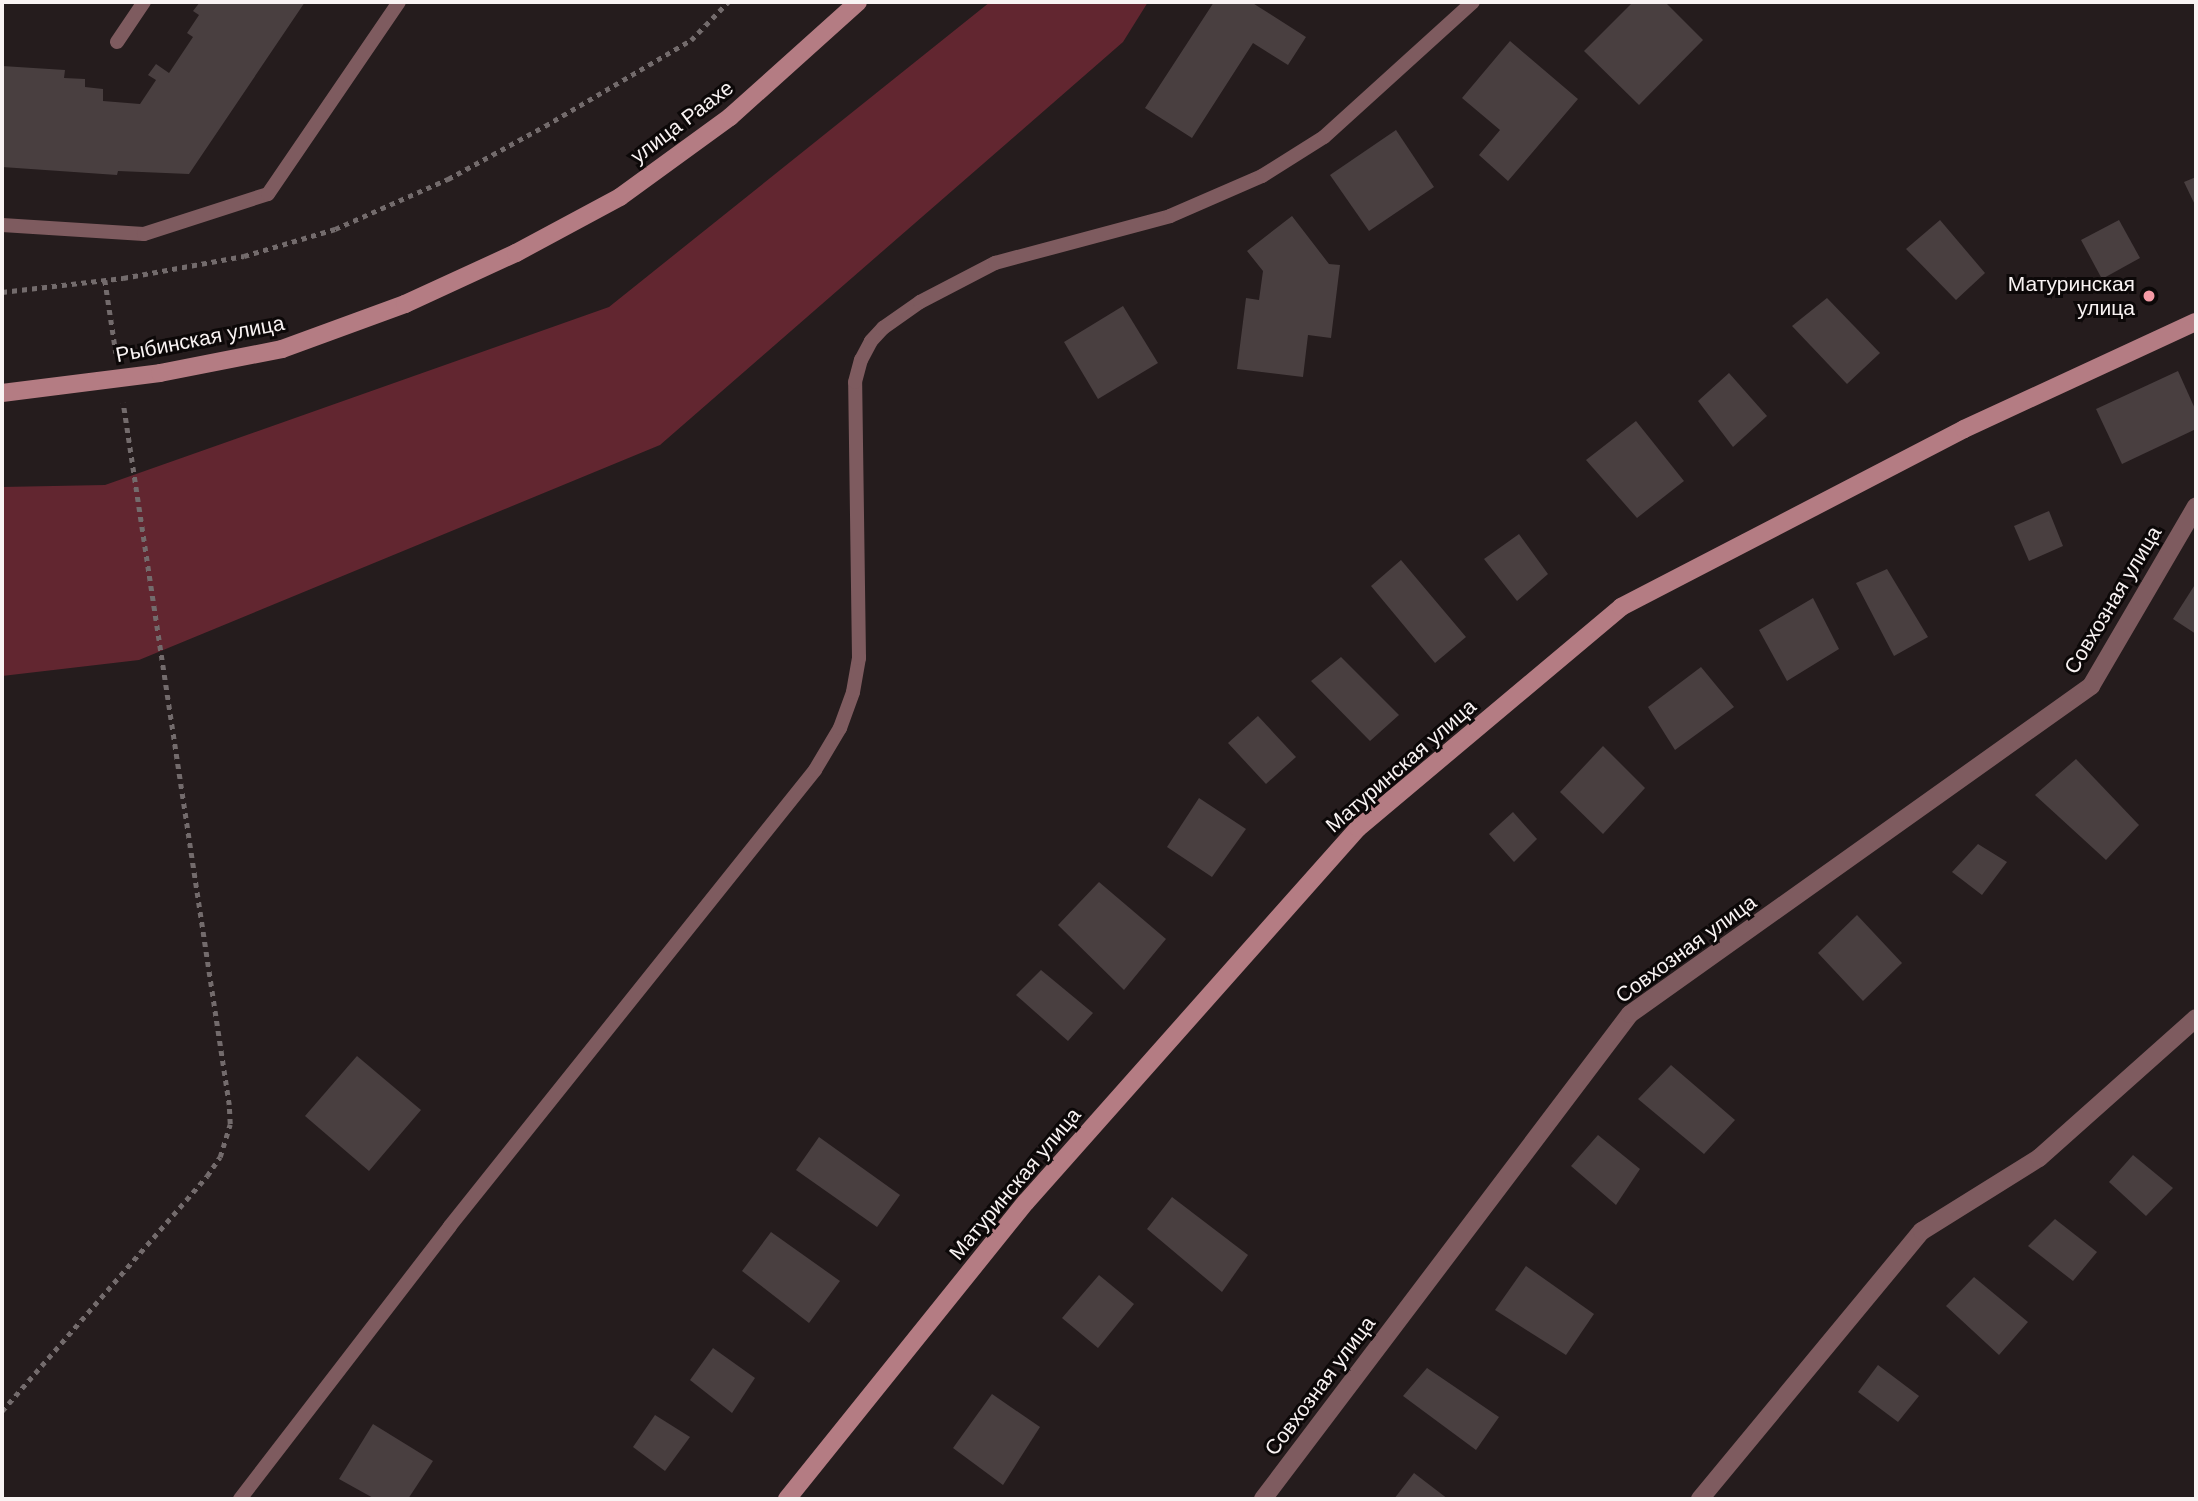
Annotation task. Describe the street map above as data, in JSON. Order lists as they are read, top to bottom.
{
  "streets": {
    "street": [
      "улица Раахе",
      "Рыбинская улица",
      "Совхозная улица",
      "Матуринская улица"
    ]
  },
  "crossings": [
    ["улица Раахе", "Рыбинская улица"]
  ],
  "places": ["Матуринская улица"]
}
